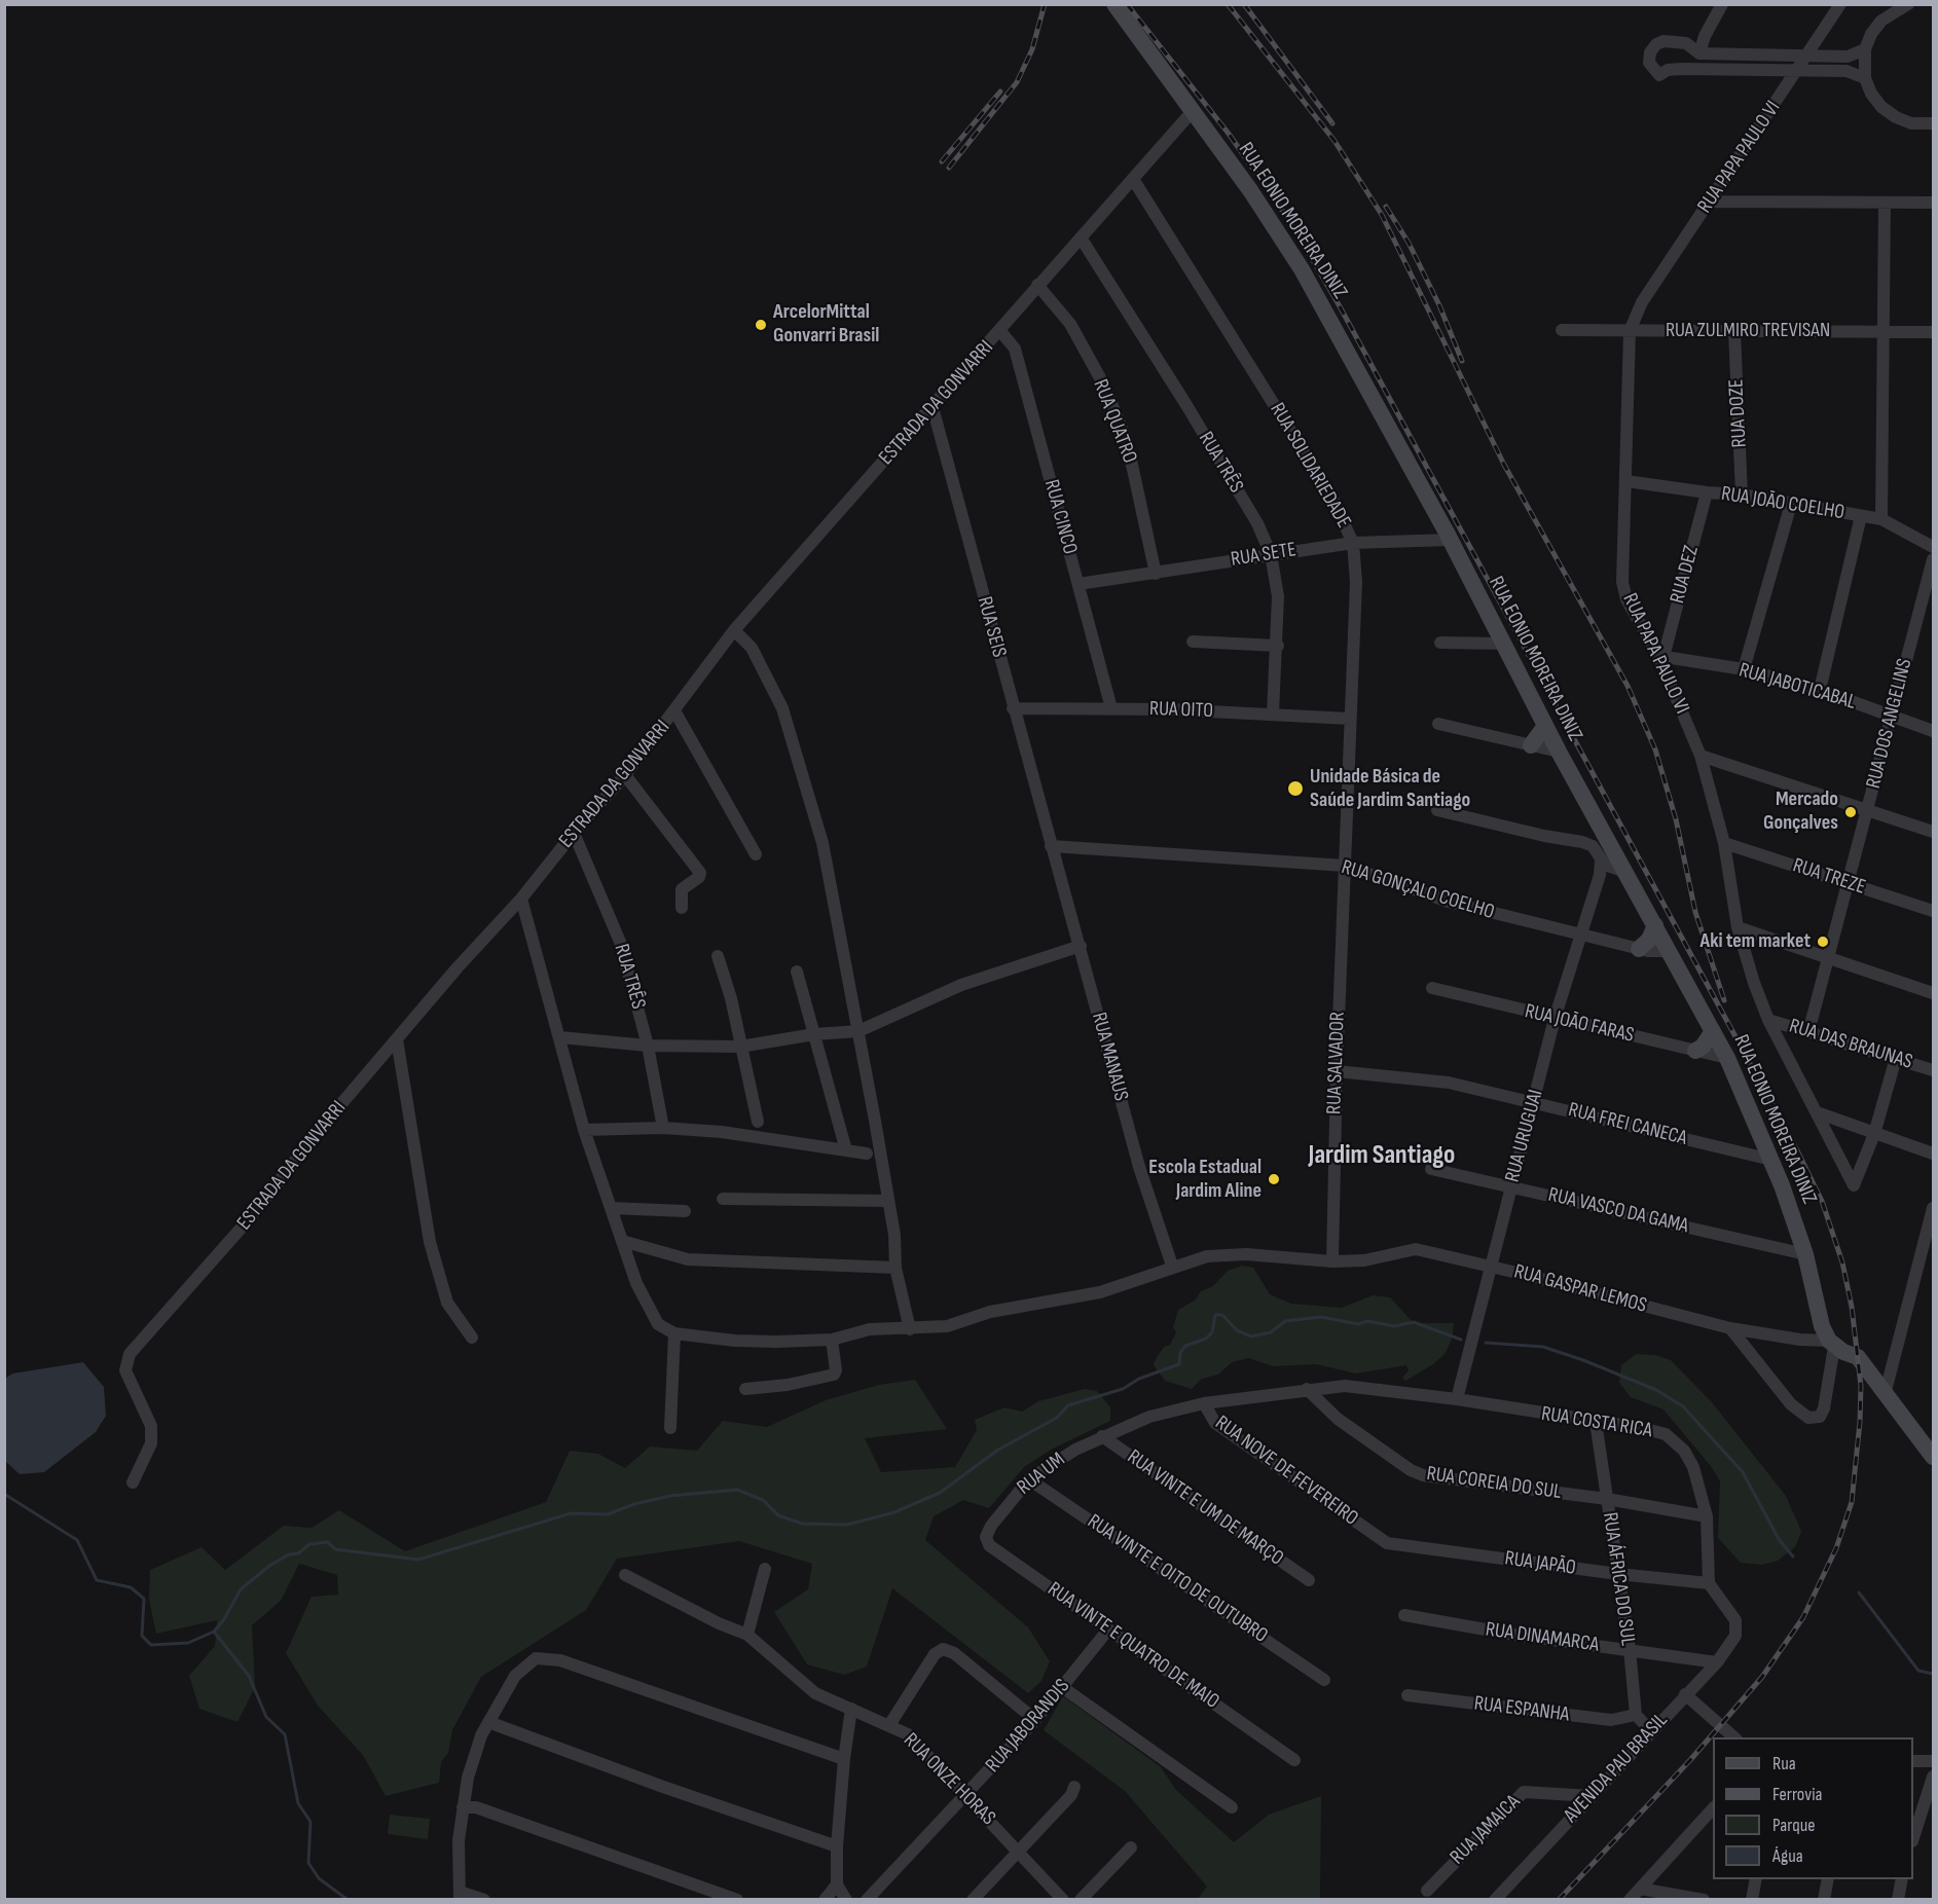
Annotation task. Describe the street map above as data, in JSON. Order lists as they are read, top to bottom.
{
  "streets": {
    "main road": ["RUA EONIO MOREIRA DINIZ"],
    "street": [
      "RUA PAPA PAULO VI",
      "RUA ZULMIRO TREVISAN",
      "ESTRADA DA GONVARRI",
      "RUA DOZE",
      "RUA QUATRO",
      "RUA TRÊS",
      "RUA SOLIDARIEDADE",
      "RUA JOÃO COELHO",
      "RUA CINCO",
      "RUA SETE",
      "RUA DEZ",
      "RUA SEIS",
      "RUA JABOTICABAL",
      "RUA OITO",
      "RUA DOS ANGELINS",
      "RUA TREZE",
      "RUA GONÇALO COELHO",
      "RUA JOÃO FARAS",
      "RUA DAS BRAUNAS",
      "RUA MANAUS",
      "RUA SALVADOR",
      "RUA FREI CANECA",
      "RUA URUGUAI",
      "RUA VASCO DA GAMA",
      "RUA GASPAR LEMOS",
      "RUA COSTA RICA",
      "RUA NOVE DE FEVEREIRO",
      "RUA UM",
      "RUA COREIA DO SUL",
      "RUA VINTE E UM DE MARÇO",
      "RUA JAPÃO",
      "RUA VINTE E OITO DE OUTUBRO",
      "RUA ÁFRICA DO SUL",
      "RUA DINAMARCA",
      "RUA VINTE E QUATRO DE MAIO",
      "RUA ESPANHA",
      "RUA JABORANDIS",
      "AVENIDA PAU BRASIL",
      "RUA ONZE HORAS",
      "RUA JAMAICA"
    ]
  },
  "crossings": [
    ["RUA PAPA PAULO VI", "RUA ZULMIRO TREVISAN"],
    ["RUA PAPA PAULO VI", "RUA JOÃO COELHO"],
    ["RUA PAPA PAULO VI", "RUA DEZ"],
    ["RUA PAPA PAULO VI", "RUA JABOTICABAL"],
    ["RUA PAPA PAULO VI", "RUA TREZE"],
    ["RUA PAPA PAULO VI", "RUA DAS BRAUNAS"],
    ["RUA EONIO MOREIRA DINIZ", "ESTRADA DA GONVARRI"],
    ["RUA EONIO MOREIRA DINIZ", "RUA SETE"],
    ["RUA EONIO MOREIRA DINIZ", "RUA GONÇALO COELHO"],
    ["RUA EONIO MOREIRA DINIZ", "RUA JOÃO FARAS"],
    ["RUA EONIO MOREIRA DINIZ", "RUA FREI CANECA"],
    ["RUA EONIO MOREIRA DINIZ", "RUA VASCO DA GAMA"],
    ["RUA EONIO MOREIRA DINIZ", "RUA GASPAR LEMOS"],
    ["RUA ZULMIRO TREVISAN", "RUA DOZE"],
    ["ESTRADA DA GONVARRI", "RUA QUATRO"],
    ["ESTRADA DA GONVARRI", "RUA TRÊS"],
    ["ESTRADA DA GONVARRI", "RUA SOLIDARIEDADE"],
    ["ESTRADA DA GONVARRI", "RUA CINCO"],
    ["ESTRADA DA GONVARRI", "RUA SEIS"],
    ["RUA DOZE", "RUA JOÃO COELHO"],
    ["RUA QUATRO", "RUA SETE"],
    ["RUA TRÊS", "RUA SETE"],
    ["RUA TRÊS", "RUA OITO"],
    ["RUA SOLIDARIEDADE", "RUA SETE"],
    ["RUA SOLIDARIEDADE", "RUA OITO"],
    ["RUA SOLIDARIEDADE", "RUA GONÇALO COELHO"],
    ["RUA SOLIDARIEDADE", "RUA SALVADOR"],
    ["RUA JOÃO COELHO", "RUA DEZ"],
    ["RUA CINCO", "RUA SETE"],
    ["RUA CINCO", "RUA OITO"],
    ["RUA DEZ", "RUA JABOTICABAL"],
    ["RUA SEIS", "RUA OITO"],
    ["RUA SEIS", "RUA GONÇALO COELHO"],
    ["RUA SEIS", "RUA MANAUS"],
    ["RUA JABOTICABAL", "RUA DOS ANGELINS"],
    ["RUA DOS ANGELINS", "RUA TREZE"],
    ["RUA DOS ANGELINS", "RUA DAS BRAUNAS"],
    ["RUA GONÇALO COELHO", "RUA MANAUS"],
    ["RUA GONÇALO COELHO", "RUA SALVADOR"],
    ["RUA GONÇALO COELHO", "RUA URUGUAI"],
    ["RUA JOÃO FARAS", "RUA URUGUAI"],
    ["RUA MANAUS", "RUA GASPAR LEMOS"],
    ["RUA SALVADOR", "RUA FREI CANECA"],
    ["RUA SALVADOR", "RUA GASPAR LEMOS"],
    ["RUA FREI CANECA", "RUA URUGUAI"],
    ["RUA URUGUAI", "RUA VASCO DA GAMA"],
    ["RUA URUGUAI", "RUA GASPAR LEMOS"],
    ["RUA URUGUAI", "RUA COSTA RICA"],
    ["RUA COSTA RICA", "RUA NOVE DE FEVEREIRO"],
    ["RUA COSTA RICA", "RUA UM"],
    ["RUA COSTA RICA", "RUA COREIA DO SUL"],
    ["RUA COSTA RICA", "RUA JAPÃO"],
    ["RUA COSTA RICA", "RUA ÁFRICA DO SUL"],
    ["RUA COSTA RICA", "AVENIDA PAU BRASIL"],
    ["RUA NOVE DE FEVEREIRO", "RUA UM"],
    ["RUA NOVE DE FEVEREIRO", "RUA JAPÃO"],
    ["RUA UM", "RUA VINTE E UM DE MARÇO"],
    ["RUA UM", "RUA VINTE E OITO DE OUTUBRO"],
    ["RUA UM", "RUA VINTE E QUATRO DE MAIO"],
    ["RUA COREIA DO SUL", "RUA ÁFRICA DO SUL"],
    ["RUA JAPÃO", "RUA ÁFRICA DO SUL"],
    ["RUA JAPÃO", "AVENIDA PAU BRASIL"],
    ["RUA ÁFRICA DO SUL", "RUA DINAMARCA"],
    ["RUA ÁFRICA DO SUL", "RUA ESPANHA"],
    ["RUA DINAMARCA", "AVENIDA PAU BRASIL"],
    ["RUA VINTE E QUATRO DE MAIO", "RUA JABORANDIS"],
    ["RUA JABORANDIS", "RUA ONZE HORAS"],
    ["AVENIDA PAU BRASIL", "RUA JAMAICA"]
  ],
  "districts": ["Jardim Santiago"],
  "places": [
    "ArcelorMittal Gonvarri Brasil",
    "Unidade Básica de Saúde Jardim Santiago",
    "Mercado Gonçalves",
    "Aki tem market",
    "Escola Estadual Jardim Aline"
  ],
  "legend": [
    "Rua",
    "Ferrovia",
    "Parque",
    "Água"
  ]
}
